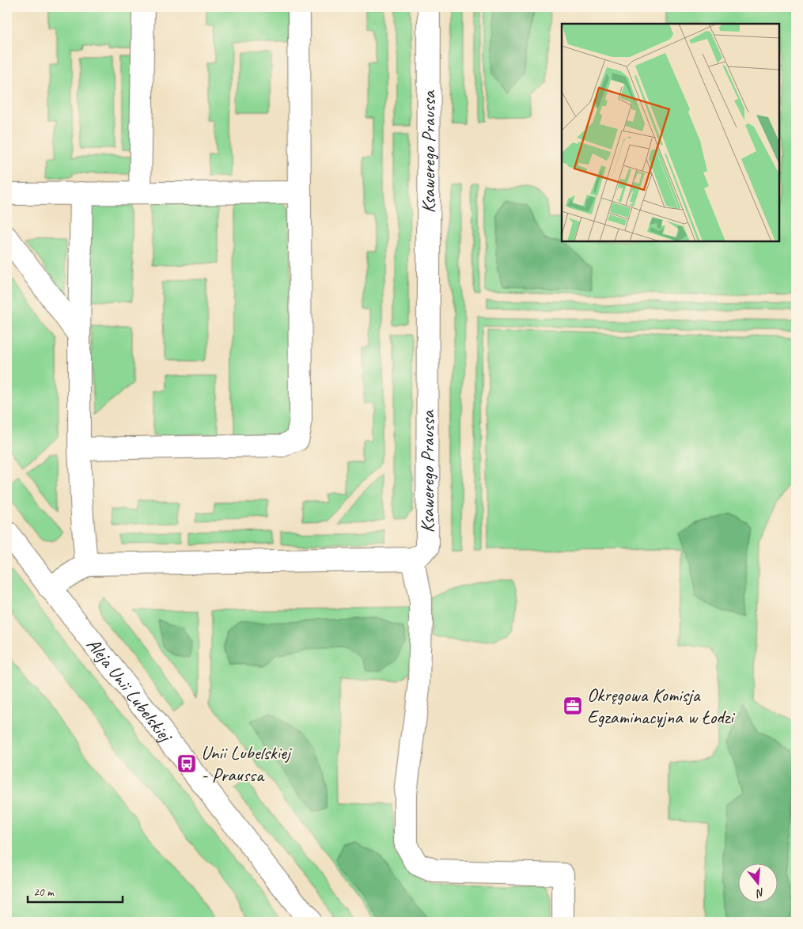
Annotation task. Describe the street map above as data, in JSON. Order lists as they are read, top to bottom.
{
  "streets": {
    "street": ["Ksawerego Praussa", "Aleja Unii Lubelskiej"]
  },
  "places": {
    "office": ["Okręgowa Komisja Egzaminacyjna w Łodzi"],
    "bus stop": ["Unii Lubelskiej - Praussa"]
  },
  "scale_bar": "20 m",
  "north": "bottom"
}
